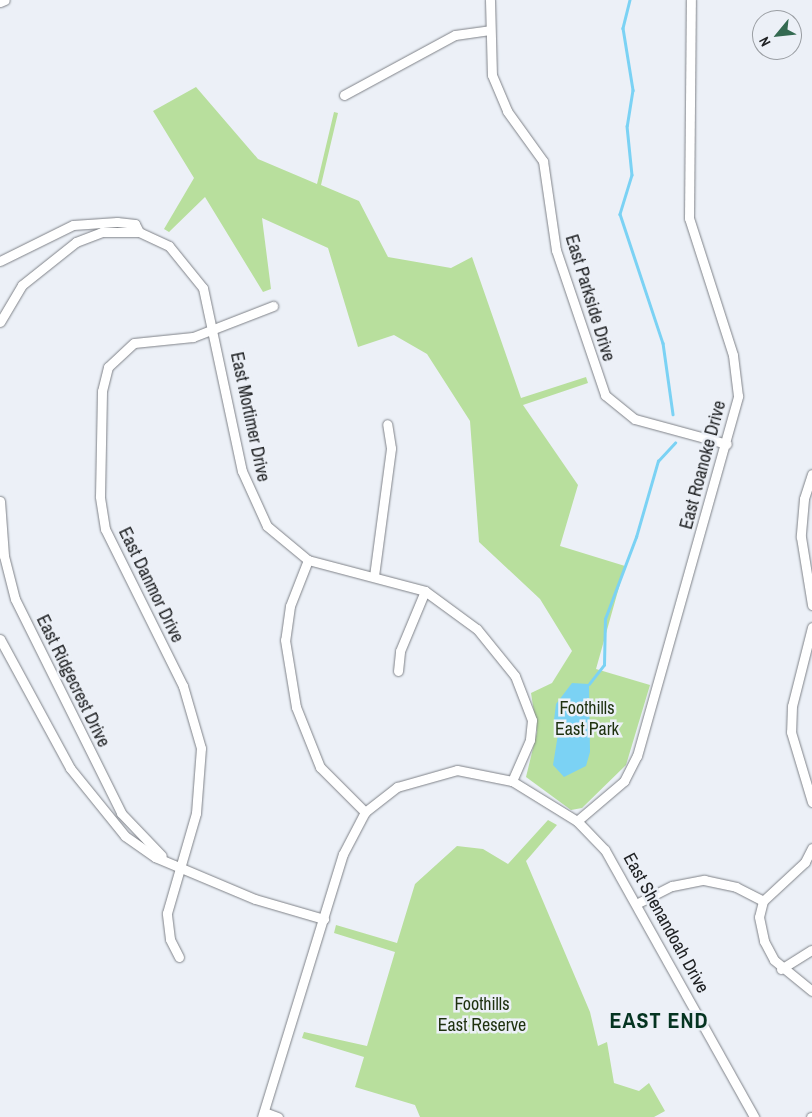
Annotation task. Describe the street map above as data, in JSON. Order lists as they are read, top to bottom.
{
  "streets": {
    "street": [
      "East Parkside Drive",
      "East Mortimer Drive",
      "East Roanoke Drive",
      "East Danmor Drive",
      "East Ridgecrest Drive",
      "East Shenandoah Drive"
    ]
  },
  "crossings": [
    ["East Parkside Drive", "East Roanoke Drive"],
    ["East Mortimer Drive", "East Danmor Drive"],
    ["East Mortimer Drive", "East Shenandoah Drive"],
    ["East Roanoke Drive", "East Shenandoah Drive"],
    ["East Danmor Drive", "East Ridgecrest Drive"],
    ["East Ridgecrest Drive", "East Shenandoah Drive"]
  ],
  "districts": ["EAST END"],
  "parks": ["Foothills East Park", "Foothills East Reserve"],
  "north": "bottom left"
}
